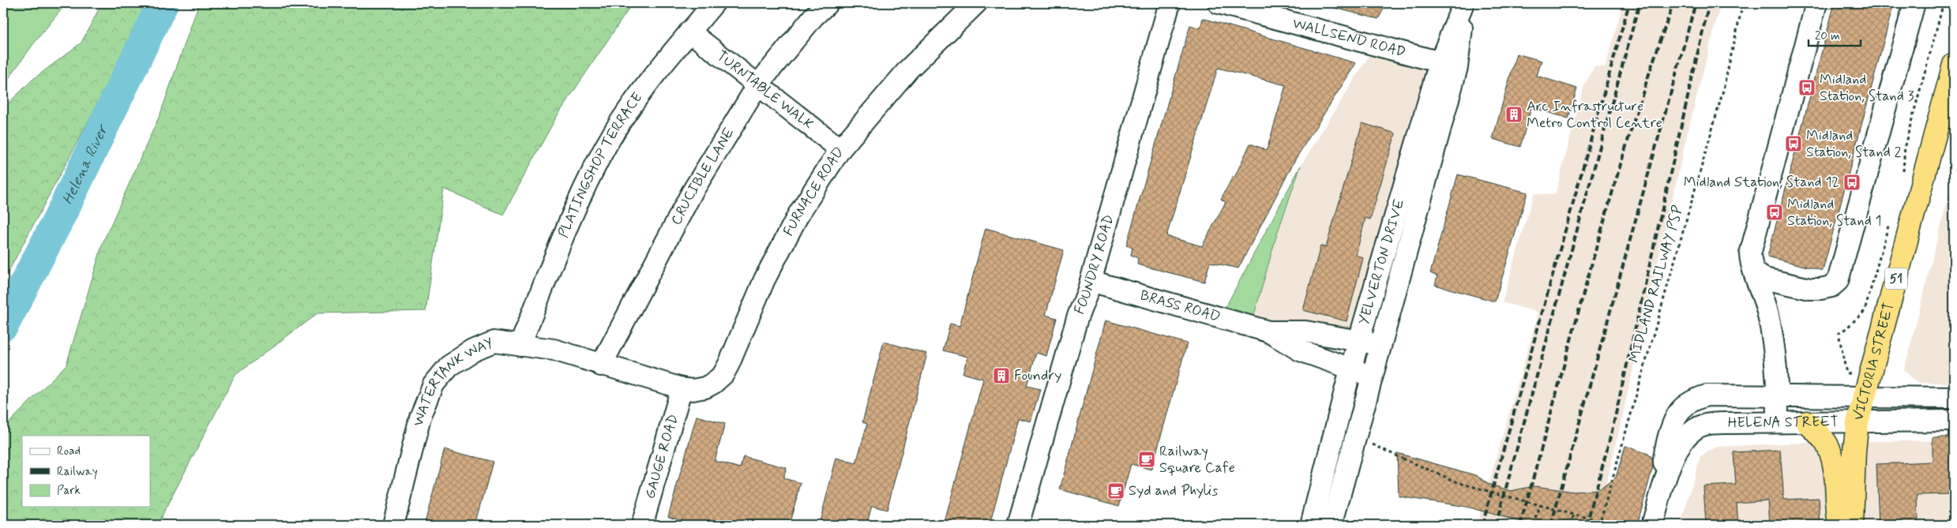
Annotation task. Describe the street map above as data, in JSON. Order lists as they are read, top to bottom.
{
  "streets": {
    "highway": ["51", "VICTORIA STREET"],
    "street": [
      "WALLSEND ROAD",
      "TURNTABLE WALK",
      "PLATINGSHOP TERRACE",
      "CRUCIBLE LANE",
      "FURNACE ROAD",
      "YELVERTON DRIVE",
      "FOUNDRY ROAD",
      "BRASS ROAD",
      "WATERTANK WAY",
      "HELENA STREET",
      "GAUGE ROAD"
    ],
    "path": ["MIDLAND RAILWAY PSP"]
  },
  "crossings": [
    ["WALLSEND ROAD", "YELVERTON DRIVE"],
    ["TURNTABLE WALK", "PLATINGSHOP TERRACE"],
    ["TURNTABLE WALK", "CRUCIBLE LANE"],
    ["TURNTABLE WALK", "FURNACE ROAD"],
    ["PLATINGSHOP TERRACE", "WATERTANK WAY"],
    ["CRUCIBLE LANE", "WATERTANK WAY"],
    ["FURNACE ROAD", "WATERTANK WAY"],
    ["FURNACE ROAD", "GAUGE ROAD"],
    ["YELVERTON DRIVE", "BRASS ROAD"],
    ["FOUNDRY ROAD", "BRASS ROAD"],
    ["VICTORIA STREET", "HELENA STREET"],
    ["WATERTANK WAY", "GAUGE ROAD"]
  ],
  "water": ["Helena River"],
  "places": {
    "bus stop": [
      "Midland Station, Stand 3",
      "Midland Station, Stand 2",
      "Midland Station, Stand 12",
      "Midland Station, Stand 1"
    ],
    "building": ["Arc Infrastructure Metro Control Centre", "Foundry"],
    "cafe": ["Railway Square Cafe", "Syd and Phylis"]
  },
  "legend": ["Road", "Railway", "Park"],
  "scale_bar": "20 m"
}
